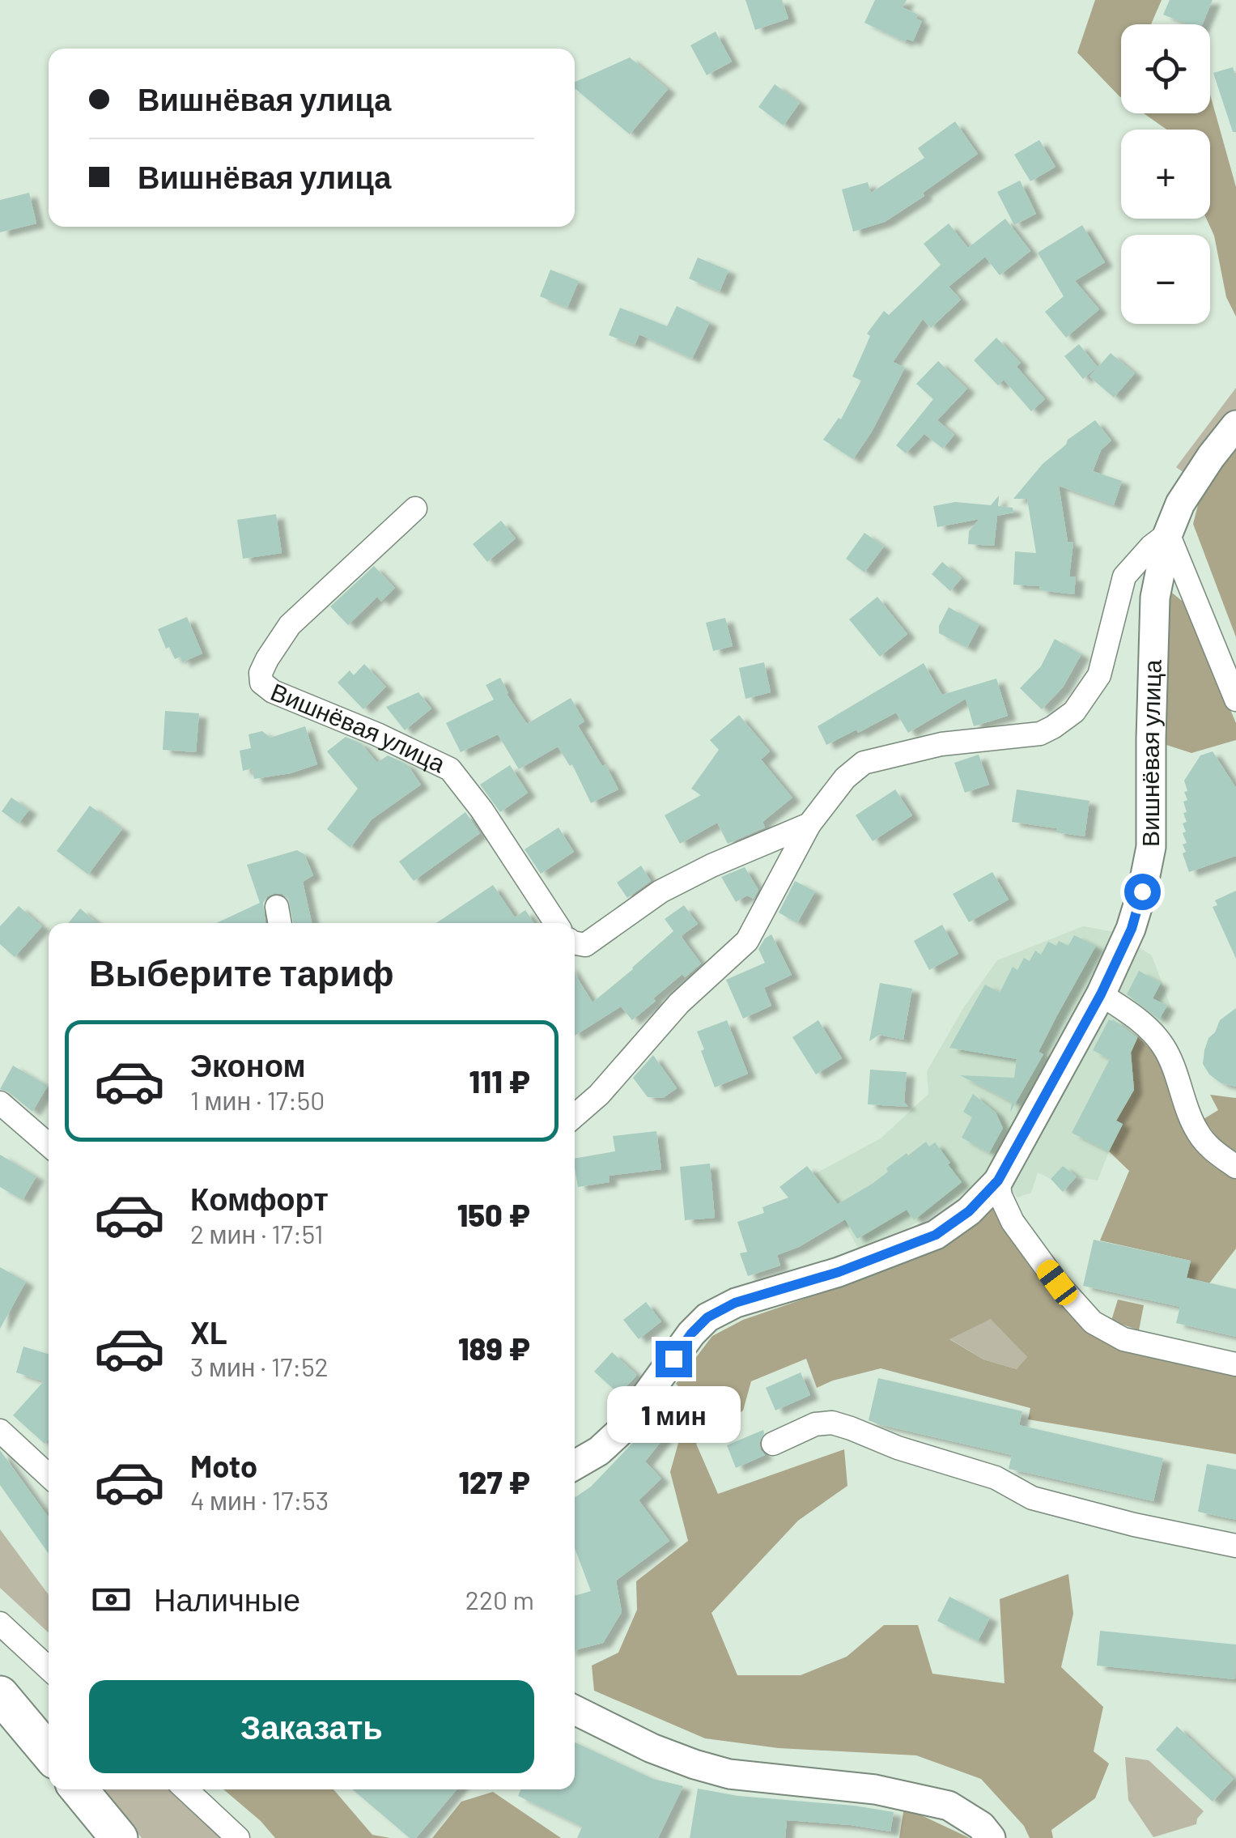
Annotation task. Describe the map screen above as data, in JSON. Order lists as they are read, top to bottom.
{
  "streets": {
    "street": ["Вишнёвая улица"]
  },
  "page": {
    "map_buttons": ["+", "−"],
    "banner": ["Вишнёвая улица", "Вишнёвая улица"],
    "heading": "Выберите тариф",
    "list": [
      {
        "name": "Эконом",
        "note": "1 мин · 17:50",
        "value": "111 ₽"
      },
      {
        "name": "Комфорт",
        "note": "2 мин · 17:51",
        "value": "150 ₽"
      },
      {
        "name": "XL",
        "note": "3 мин · 17:52",
        "value": "189 ₽"
      },
      {
        "name": "Moto",
        "note": "4 мин · 17:53",
        "value": "127 ₽"
      }
    ],
    "bubble": "1 мин",
    "pay": ["Наличные", "220 m"],
    "buttons": "Заказать"
  }
}
